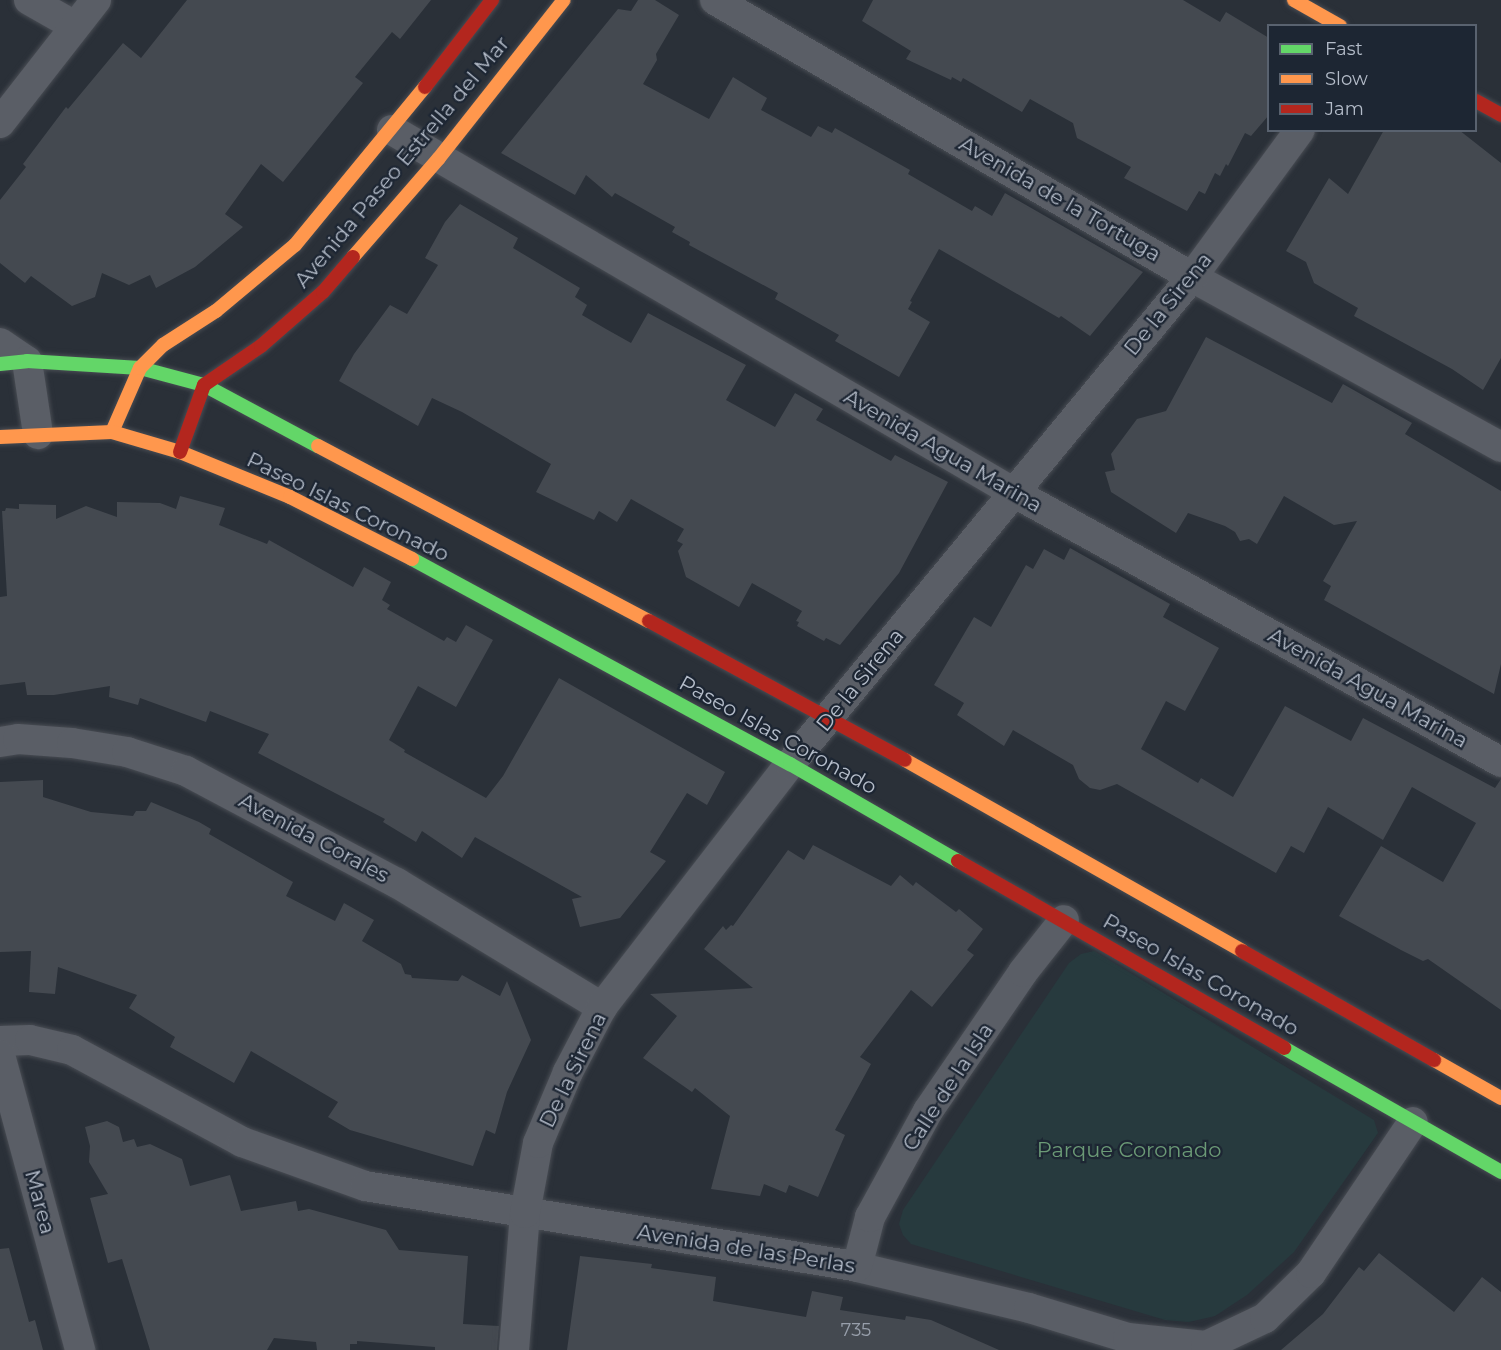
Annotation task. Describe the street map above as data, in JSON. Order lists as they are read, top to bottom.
{
  "streets": {
    "street": [
      "Avenida Paseo Estrella del Mar",
      "Avenida de la Tortuga",
      "De la Sirena",
      "Avenida Agua Marina",
      "Paseo Islas Coronado",
      "Avenida Corales",
      "Calle de la Isla",
      "Marea",
      "Avenida de las Perlas"
    ]
  },
  "crossings": [
    ["Avenida Paseo Estrella del Mar", "Avenida Agua Marina"],
    ["Avenida Paseo Estrella del Mar", "Paseo Islas Coronado"],
    ["Avenida de la Tortuga", "De la Sirena"],
    ["De la Sirena", "Avenida Agua Marina"],
    ["De la Sirena", "Paseo Islas Coronado"],
    ["De la Sirena", "Avenida Corales"],
    ["De la Sirena", "Avenida de las Perlas"],
    ["Paseo Islas Coronado", "Calle de la Isla"],
    ["Paseo Islas Coronado", "Avenida de las Perlas"],
    ["Calle de la Isla", "Avenida de las Perlas"]
  ],
  "parks": ["Parque Coronado"],
  "house_numbers": ["735"],
  "legend": ["Fast", "Slow", "Jam"]
}
